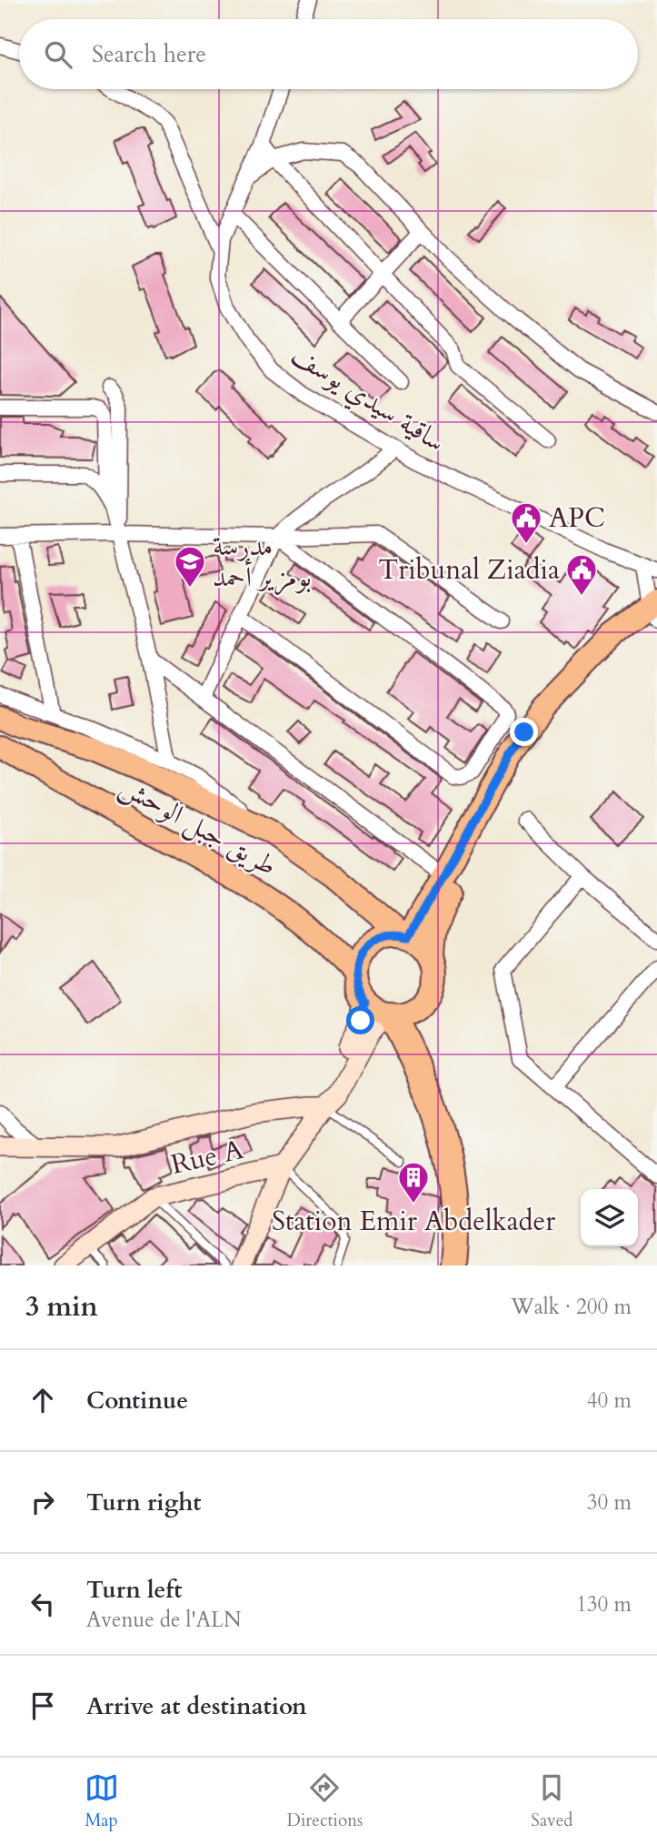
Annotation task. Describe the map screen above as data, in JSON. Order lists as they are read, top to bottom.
{
  "streets": {
    "main road": ["طريق جبل الوحش", "Rue A"],
    "street": ["ساقية سيدي يوسف"]
  },
  "crossings": [
    ["طريق جبل الوحش", "Rue A"]
  ],
  "places": {
    "public building": ["APC", "Tribunal Ziadia"],
    "school or university": ["مدرسة بومزير أحمد"],
    "building": ["Station Emir Abdelkader"]
  },
  "page": {
    "search": "Search here",
    "heading": ["3 min", "Walk · 200 m"],
    "list": [
      ["Continue", "40 m"],
      ["Turn right", "30 m"],
      ["Turn left", "Avenue de l'ALN", "130 m"],
      "Arrive at destination"
    ],
    "nav": ["Map", "Directions", "Saved"]
  }
}
